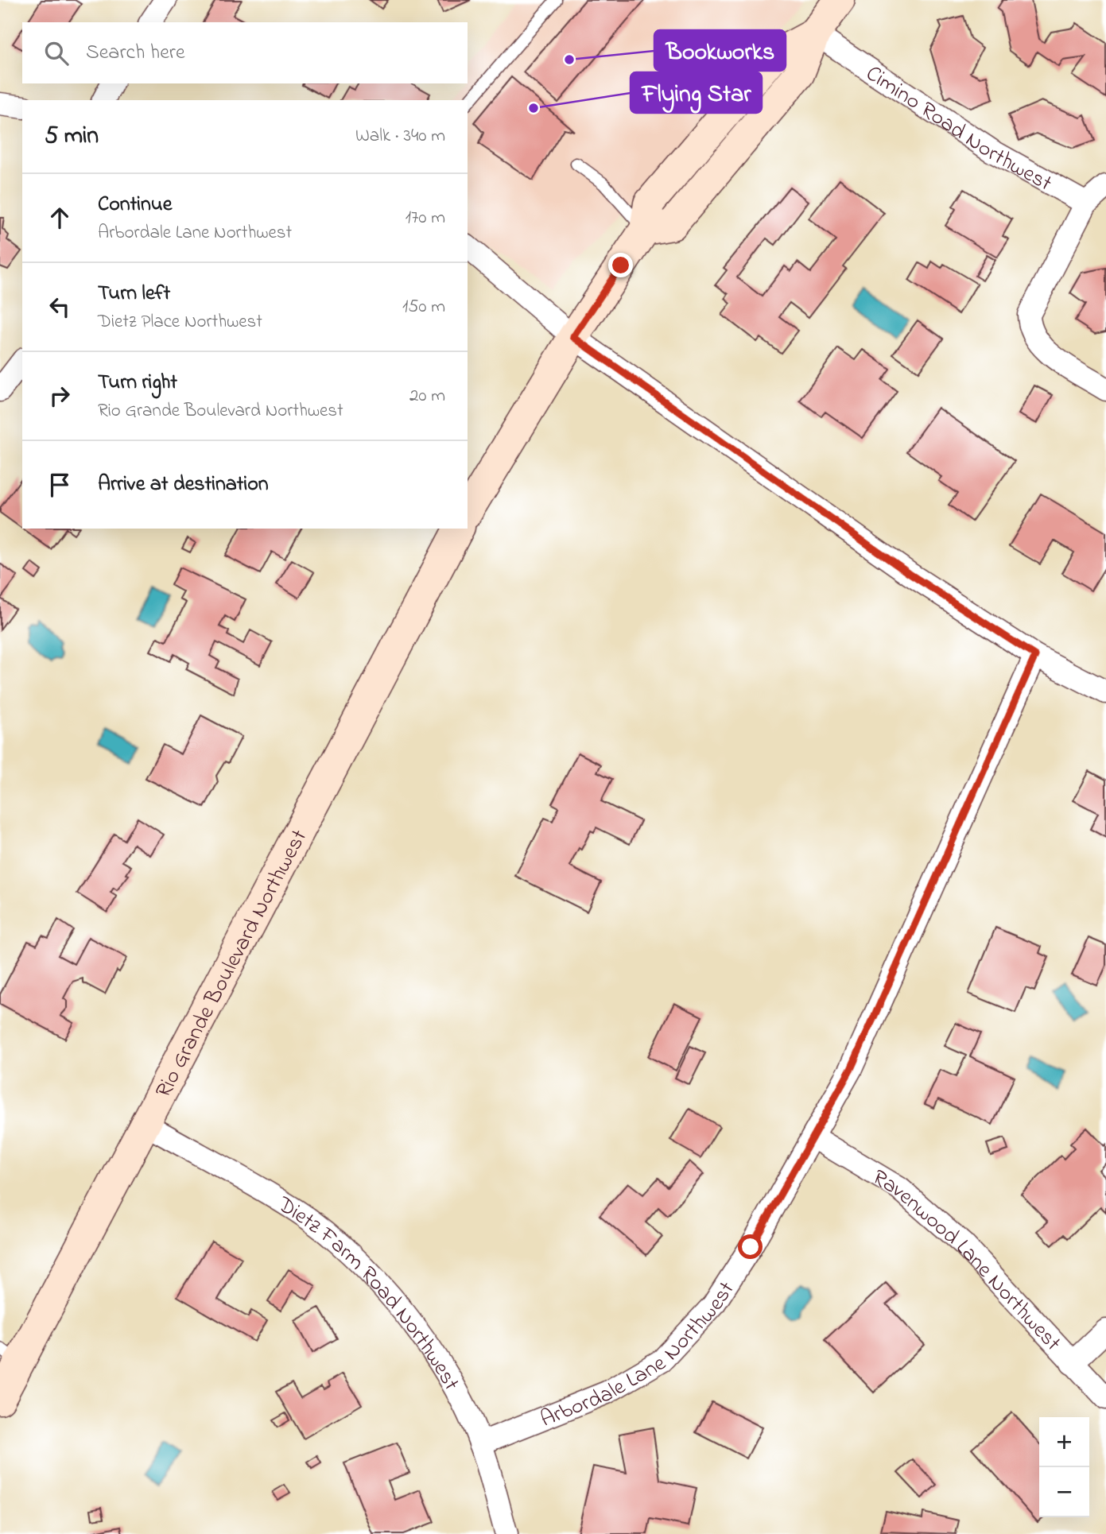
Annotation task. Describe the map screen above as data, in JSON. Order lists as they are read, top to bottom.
{
  "streets": {
    "street": [
      "Cimino Road Northwest",
      "Rio Grande Boulevard Northwest",
      "Ravenwood Lane Northwest",
      "Dietz Farm Road Northwest",
      "Arbordale Lane Northwest"
    ]
  },
  "crossings": [
    ["Rio Grande Boulevard Northwest", "Dietz Farm Road Northwest"],
    ["Ravenwood Lane Northwest", "Arbordale Lane Northwest"],
    ["Dietz Farm Road Northwest", "Arbordale Lane Northwest"]
  ],
  "places": ["Bookworks", "Flying Star"],
  "page": {
    "search": "Search here",
    "heading": ["5 min", "Walk · 340 m"],
    "list": [
      ["Continue", "Arbordale Lane Northwest", "170 m"],
      ["Turn left", "Dietz Place Northwest", "150 m"],
      ["Turn right", "Rio Grande Boulevard Northwest", "20 m"],
      "Arrive at destination"
    ],
    "map_buttons": ["+", "−"]
  }
}
